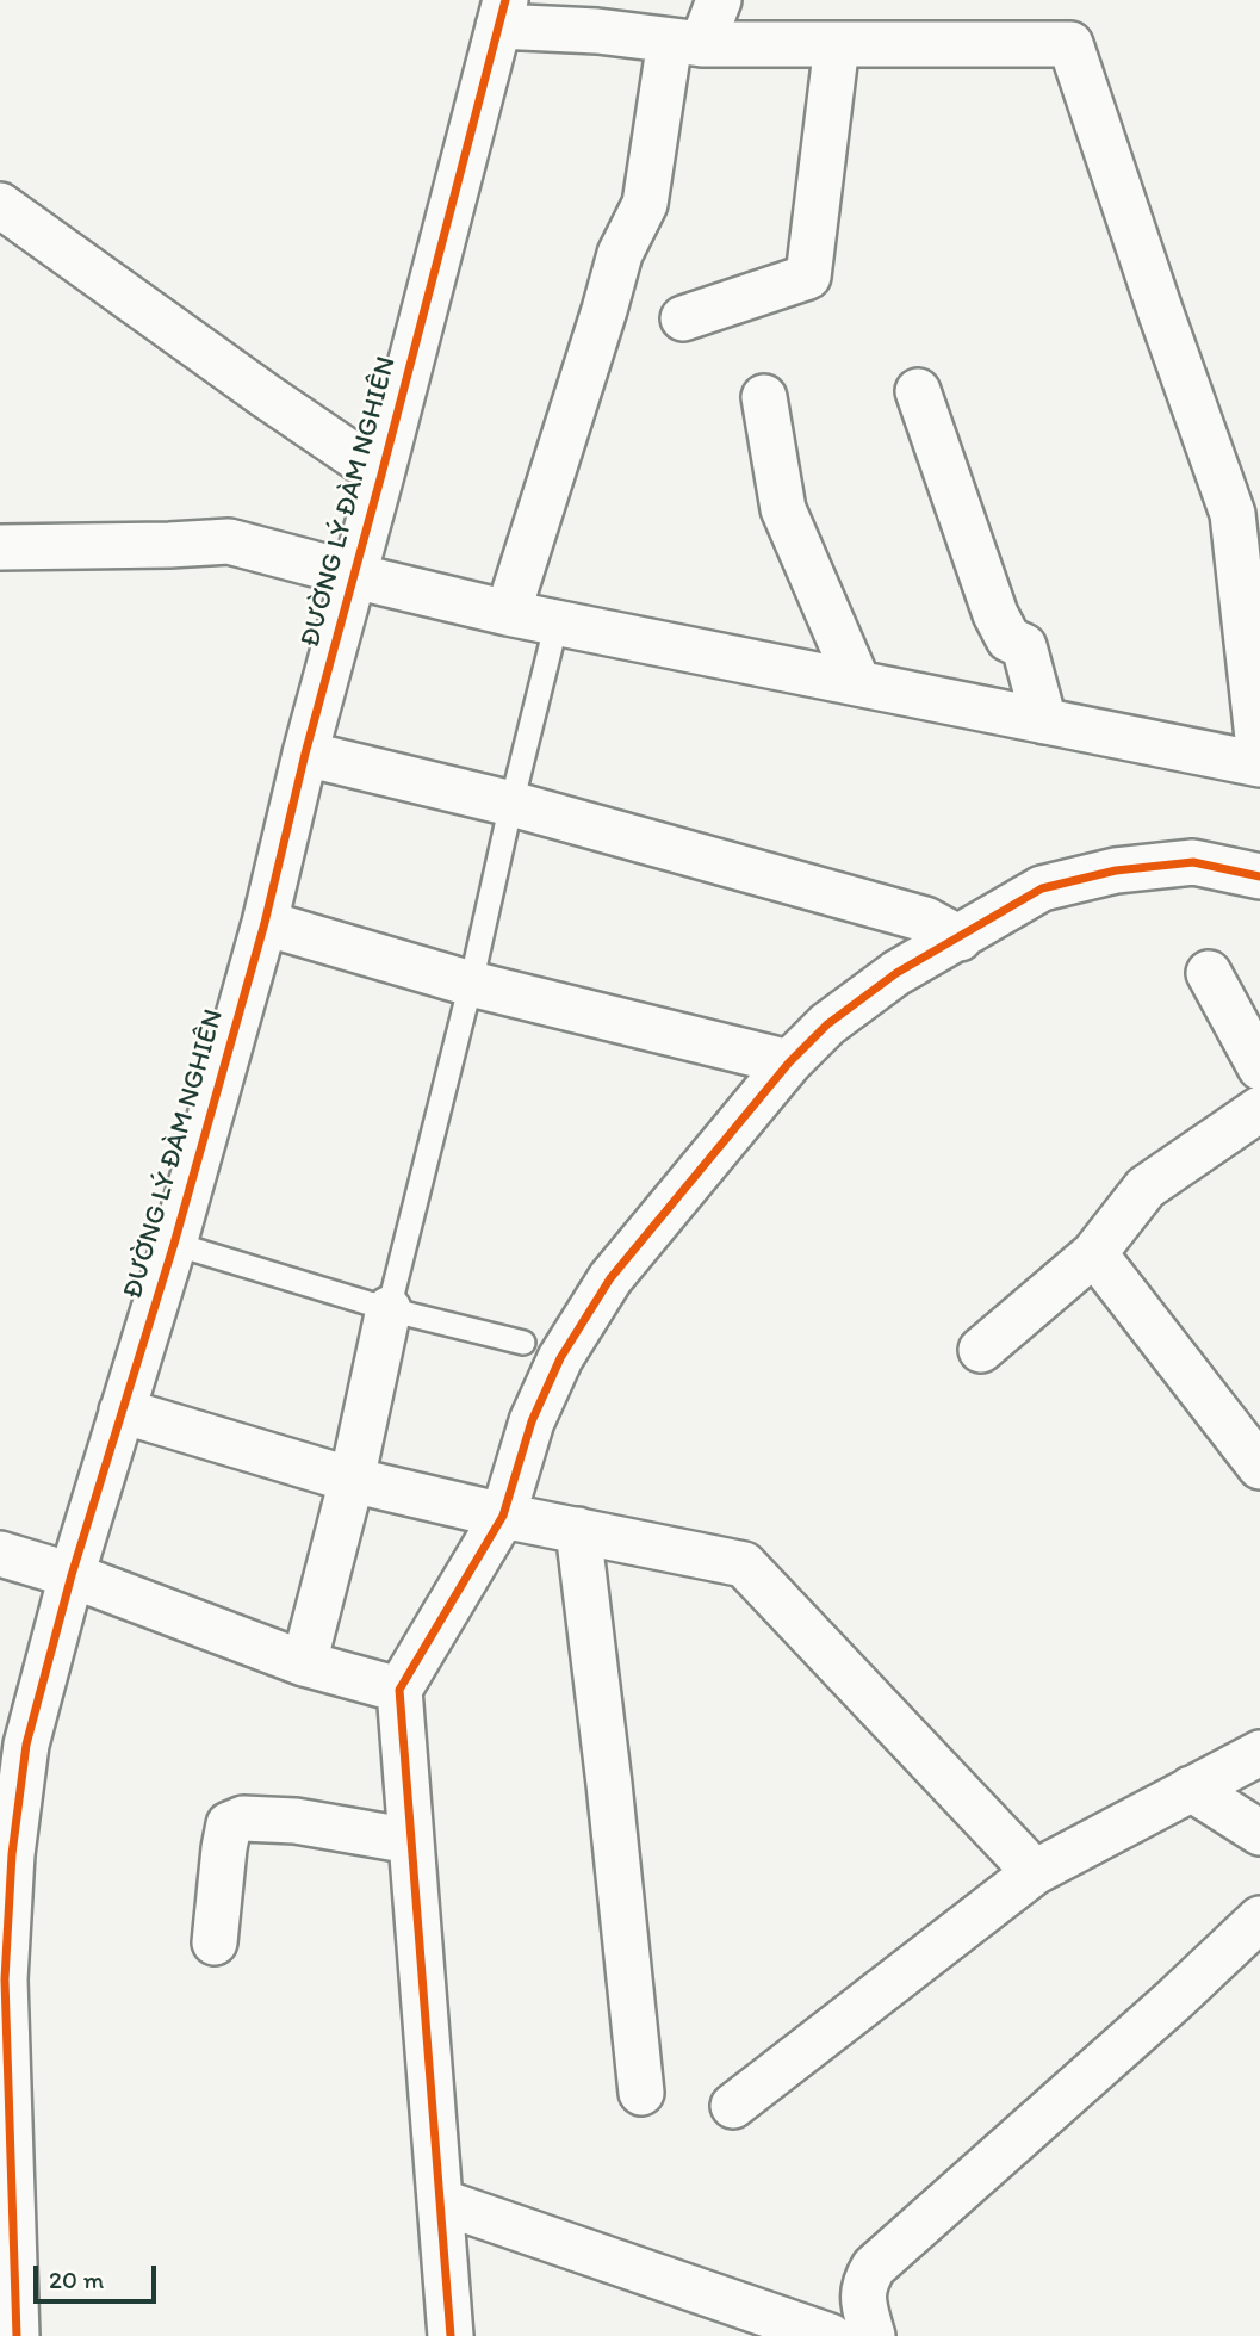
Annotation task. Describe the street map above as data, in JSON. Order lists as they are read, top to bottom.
{
  "streets": {
    "street": ["ĐƯỜNG LÝ ĐÀM NGHIÊN"]
  },
  "scale_bar": "20 m"
}
